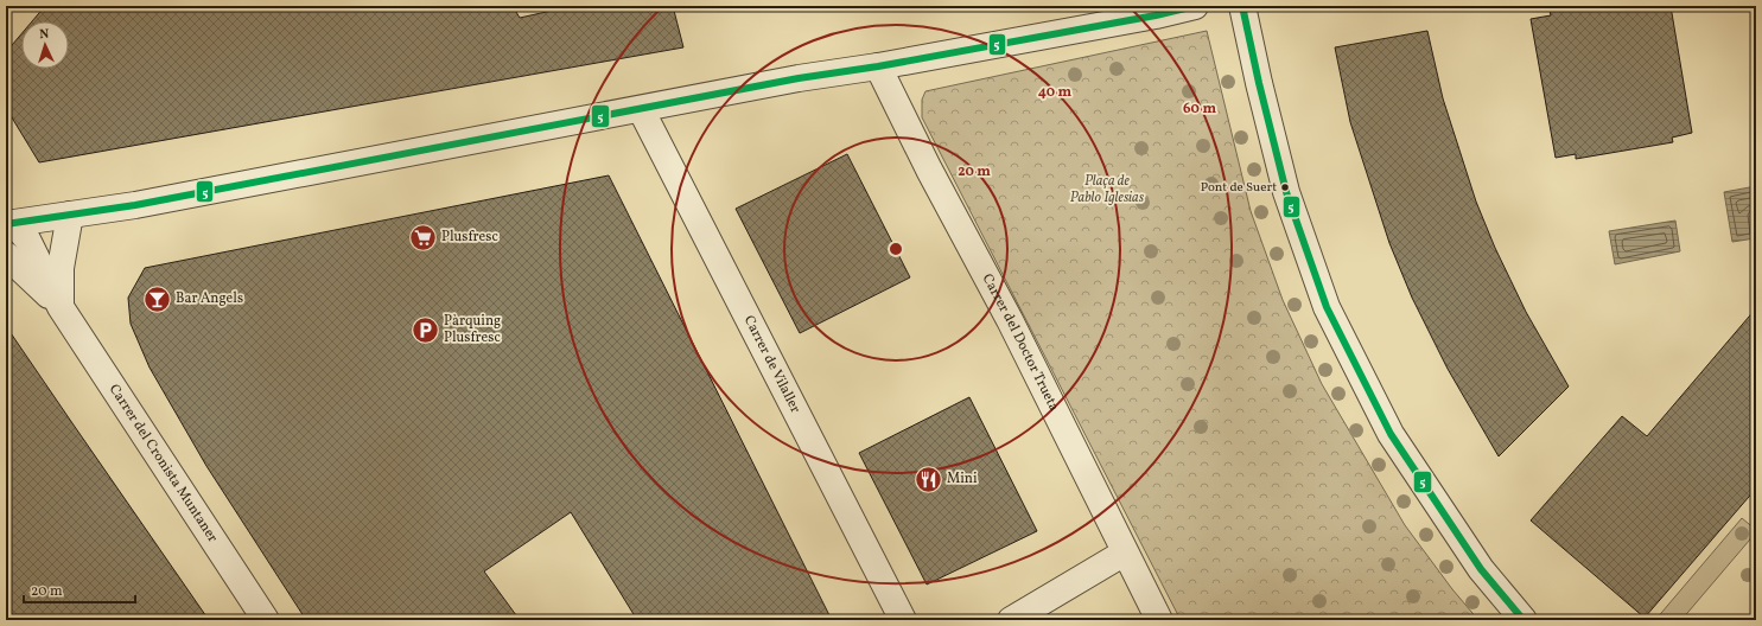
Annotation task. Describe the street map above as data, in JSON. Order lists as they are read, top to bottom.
{
  "streets": {
    "street": ["Carrer del Doctor Trueta", "Carrer de Vilaller", "Carrer del Cronista Muntaner"]
  },
  "parks": ["Plaça de Pablo Iglesias"],
  "places": {
    "other": ["Pont de Suert"],
    "supermarket": ["Plusfresc"],
    "bar": ["Bar Angels"],
    "parking": ["Pàrquing Plusfresc"],
    "restaurant": ["Mini"]
  },
  "lines": ["transit line 5"],
  "scale_bar": "20 m",
  "north": "top",
  "rings": ["40 m", "60 m", "20 m"]
}
